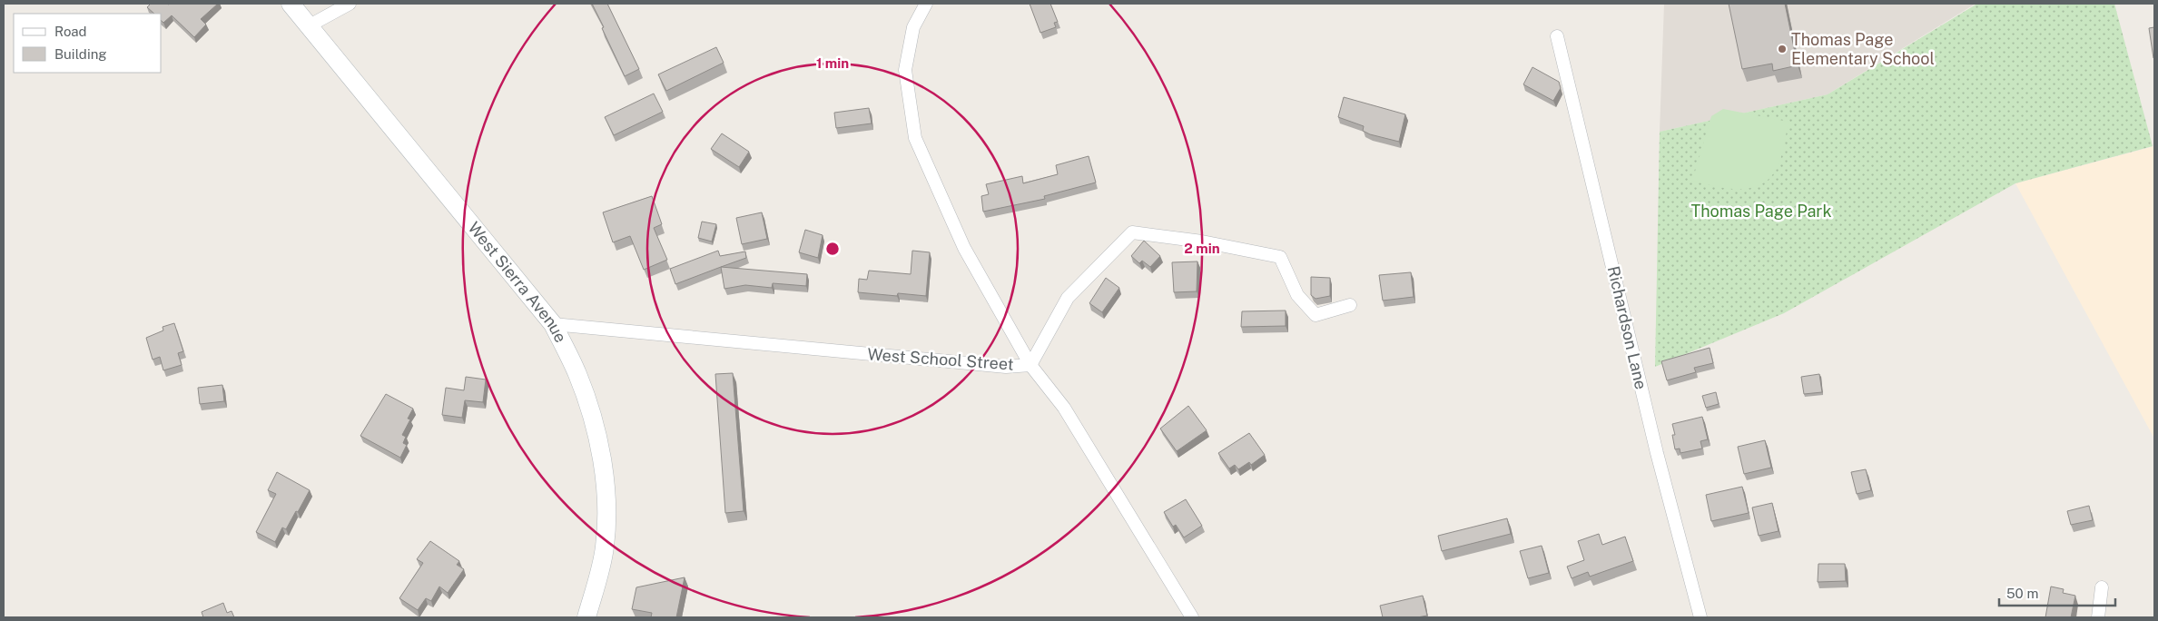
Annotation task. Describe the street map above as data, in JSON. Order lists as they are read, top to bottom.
{
  "streets": {
    "main road": ["West Sierra Avenue"],
    "street": ["Richardson Lane", "West School Street"]
  },
  "crossings": [
    ["West Sierra Avenue", "West School Street"]
  ],
  "parks": ["Thomas Page Park"],
  "places": ["Thomas Page Elementary School"],
  "legend": ["Road", "Building"],
  "scale_bar": "50 m",
  "rings": ["1 min", "2 min"]
}
